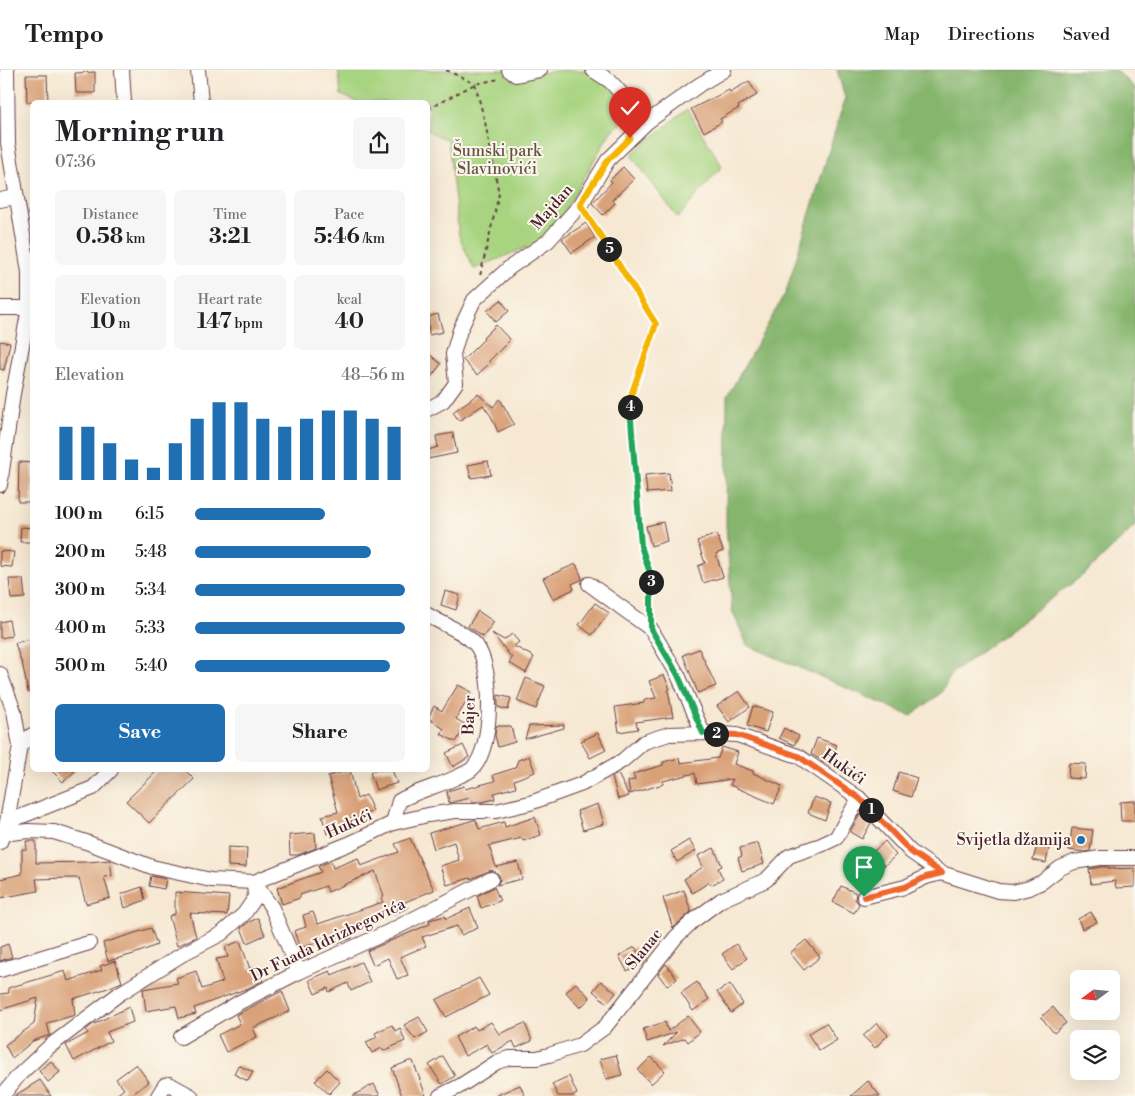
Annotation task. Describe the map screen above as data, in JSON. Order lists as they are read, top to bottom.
{
  "streets": {
    "street": [
      "Majdan",
      "Bajer",
      "Hukići",
      "Dr Fuada Idrizbegovića",
      "Slanac"
    ]
  },
  "crossings": [
    ["Bajer", "Hukići"],
    ["Hukići", "Slanac"]
  ],
  "parks": ["Šumski park Slavinovići"],
  "places": ["Svijetla džamija"],
  "north": "left",
  "page": {
    "header": "Tempo",
    "nav": ["Map", "Directions", "Saved"],
    "heading": ["Morning run", "07:36"],
    "stats": [
      ["Distance", "0.58 km"],
      ["Time", "3:21"],
      ["Pace", "5:46 /km"],
      ["Elevation", "10 m"],
      ["Heart rate", "147 bpm"],
      ["kcal", "40"]
    ],
    "pins": [
      "5",
      "4",
      "3",
      "2",
      "1"
    ],
    "chart": ["Elevation", "48–56 m"],
    "list": [
      {
        "name": "100 m",
        "note": "6:15"
      },
      {
        "name": "200 m",
        "note": "5:48"
      },
      {
        "name": "300 m",
        "note": "5:34"
      },
      {
        "name": "400 m",
        "note": "5:33"
      },
      {
        "name": "500 m",
        "note": "5:40"
      }
    ],
    "buttons": ["Save", "Share"]
  }
}
